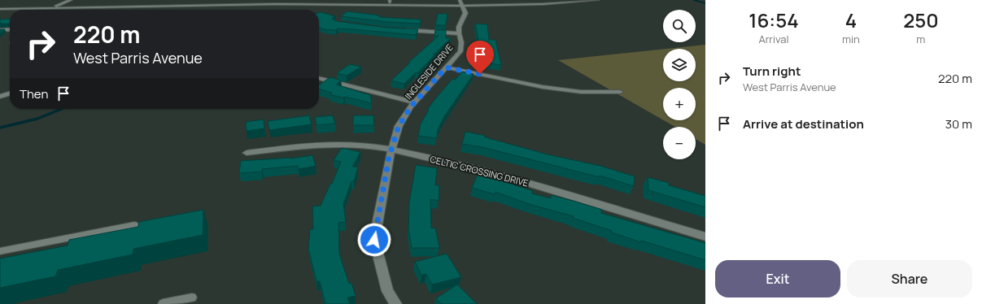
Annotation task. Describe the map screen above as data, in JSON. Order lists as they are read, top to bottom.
{
  "streets": {
    "street": ["INGLESIDE DRIVE", "CELTIC CROSSING DRIVE"]
  },
  "crossings": [
    ["INGLESIDE DRIVE", "CELTIC CROSSING DRIVE"]
  ],
  "page": {
    "eta": [
      "16:54",
      "Arrival",
      "4",
      "min",
      "250",
      "m"
    ],
    "map_buttons": ["+", "−"],
    "turn": ["220 m", "West Parris Avenue"],
    "list": [
      {
        "name": "Turn right",
        "note": "West Parris Avenue",
        "value": "220 m"
      },
      {
        "name": "Arrive at destination",
        "value": "30 m"
      }
    ],
    "then": "Then",
    "buttons": ["Exit", "Share"]
  }
}
